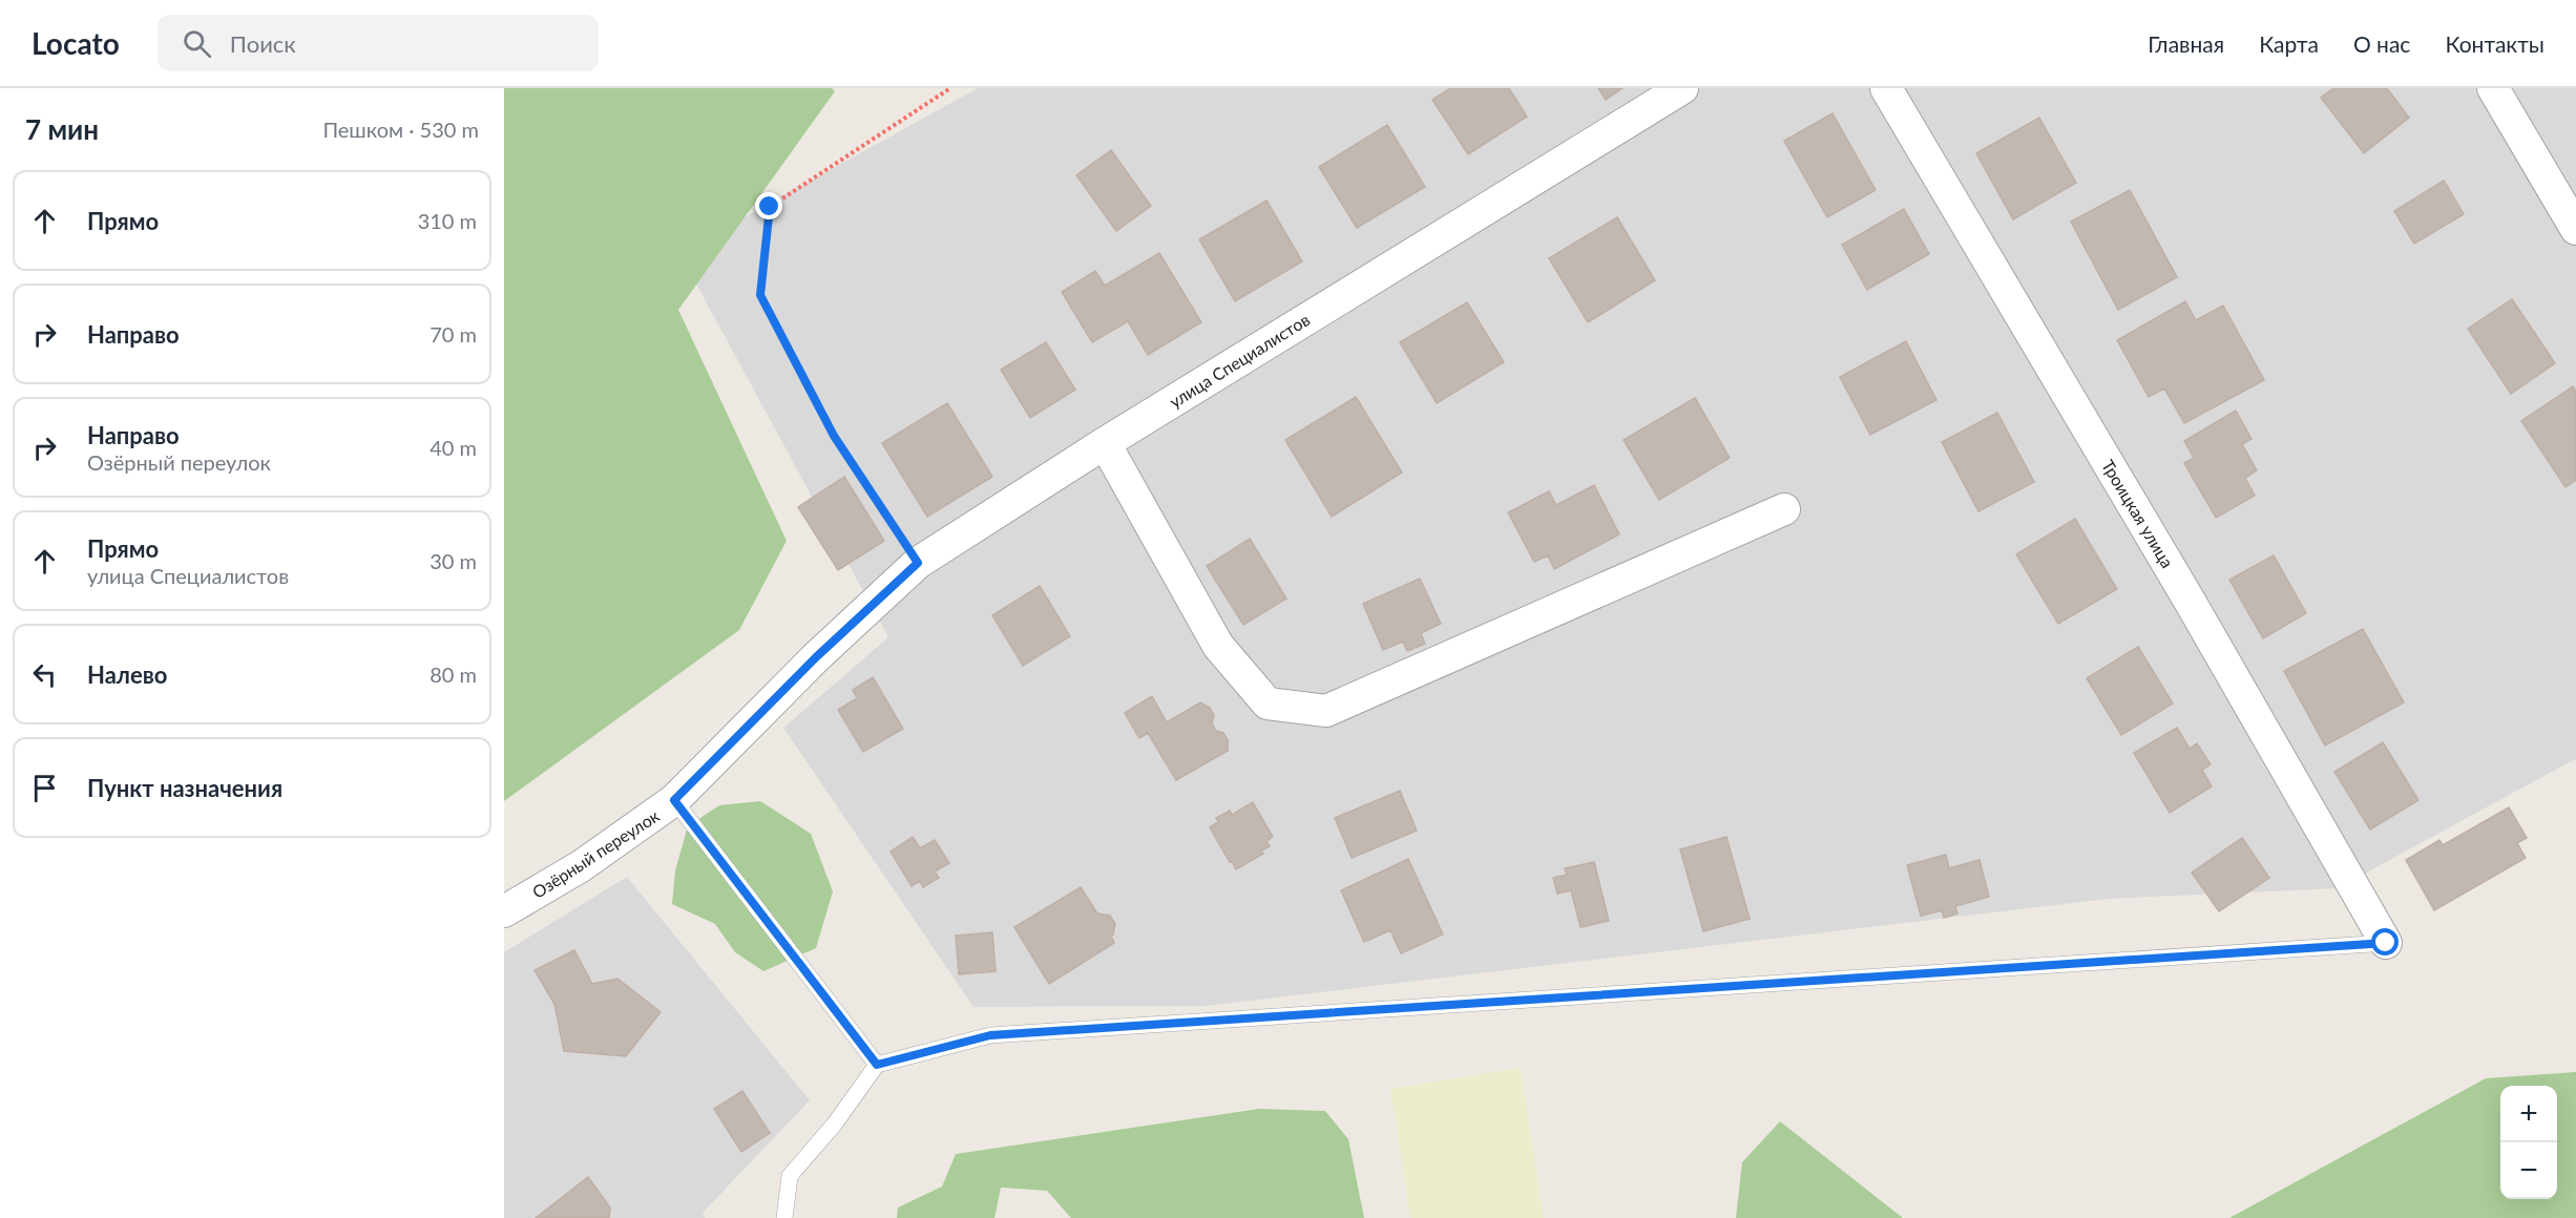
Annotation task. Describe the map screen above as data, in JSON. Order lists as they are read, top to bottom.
{
  "streets": {
    "street": ["улица Специалистов", "Троицкая улица", "Озёрный переулок"]
  },
  "crossings": [
    ["улица Специалистов", "Озёрный переулок"]
  ],
  "page": {
    "header": "Locato",
    "search": "Поиск",
    "nav": [
      "Главная",
      "Карта",
      "О нас",
      "Контакты"
    ],
    "heading": ["7 мин", "Пешком · 530 m"],
    "list": [
      ["Прямо", "310 m"],
      ["Направо", "70 m"],
      ["Направо", "Озёрный переулок", "40 m"],
      ["Прямо", "улица Специалистов", "30 m"],
      ["Налево", "80 m"],
      "Пункт назначения"
    ],
    "map_buttons": ["+", "−"]
  }
}
